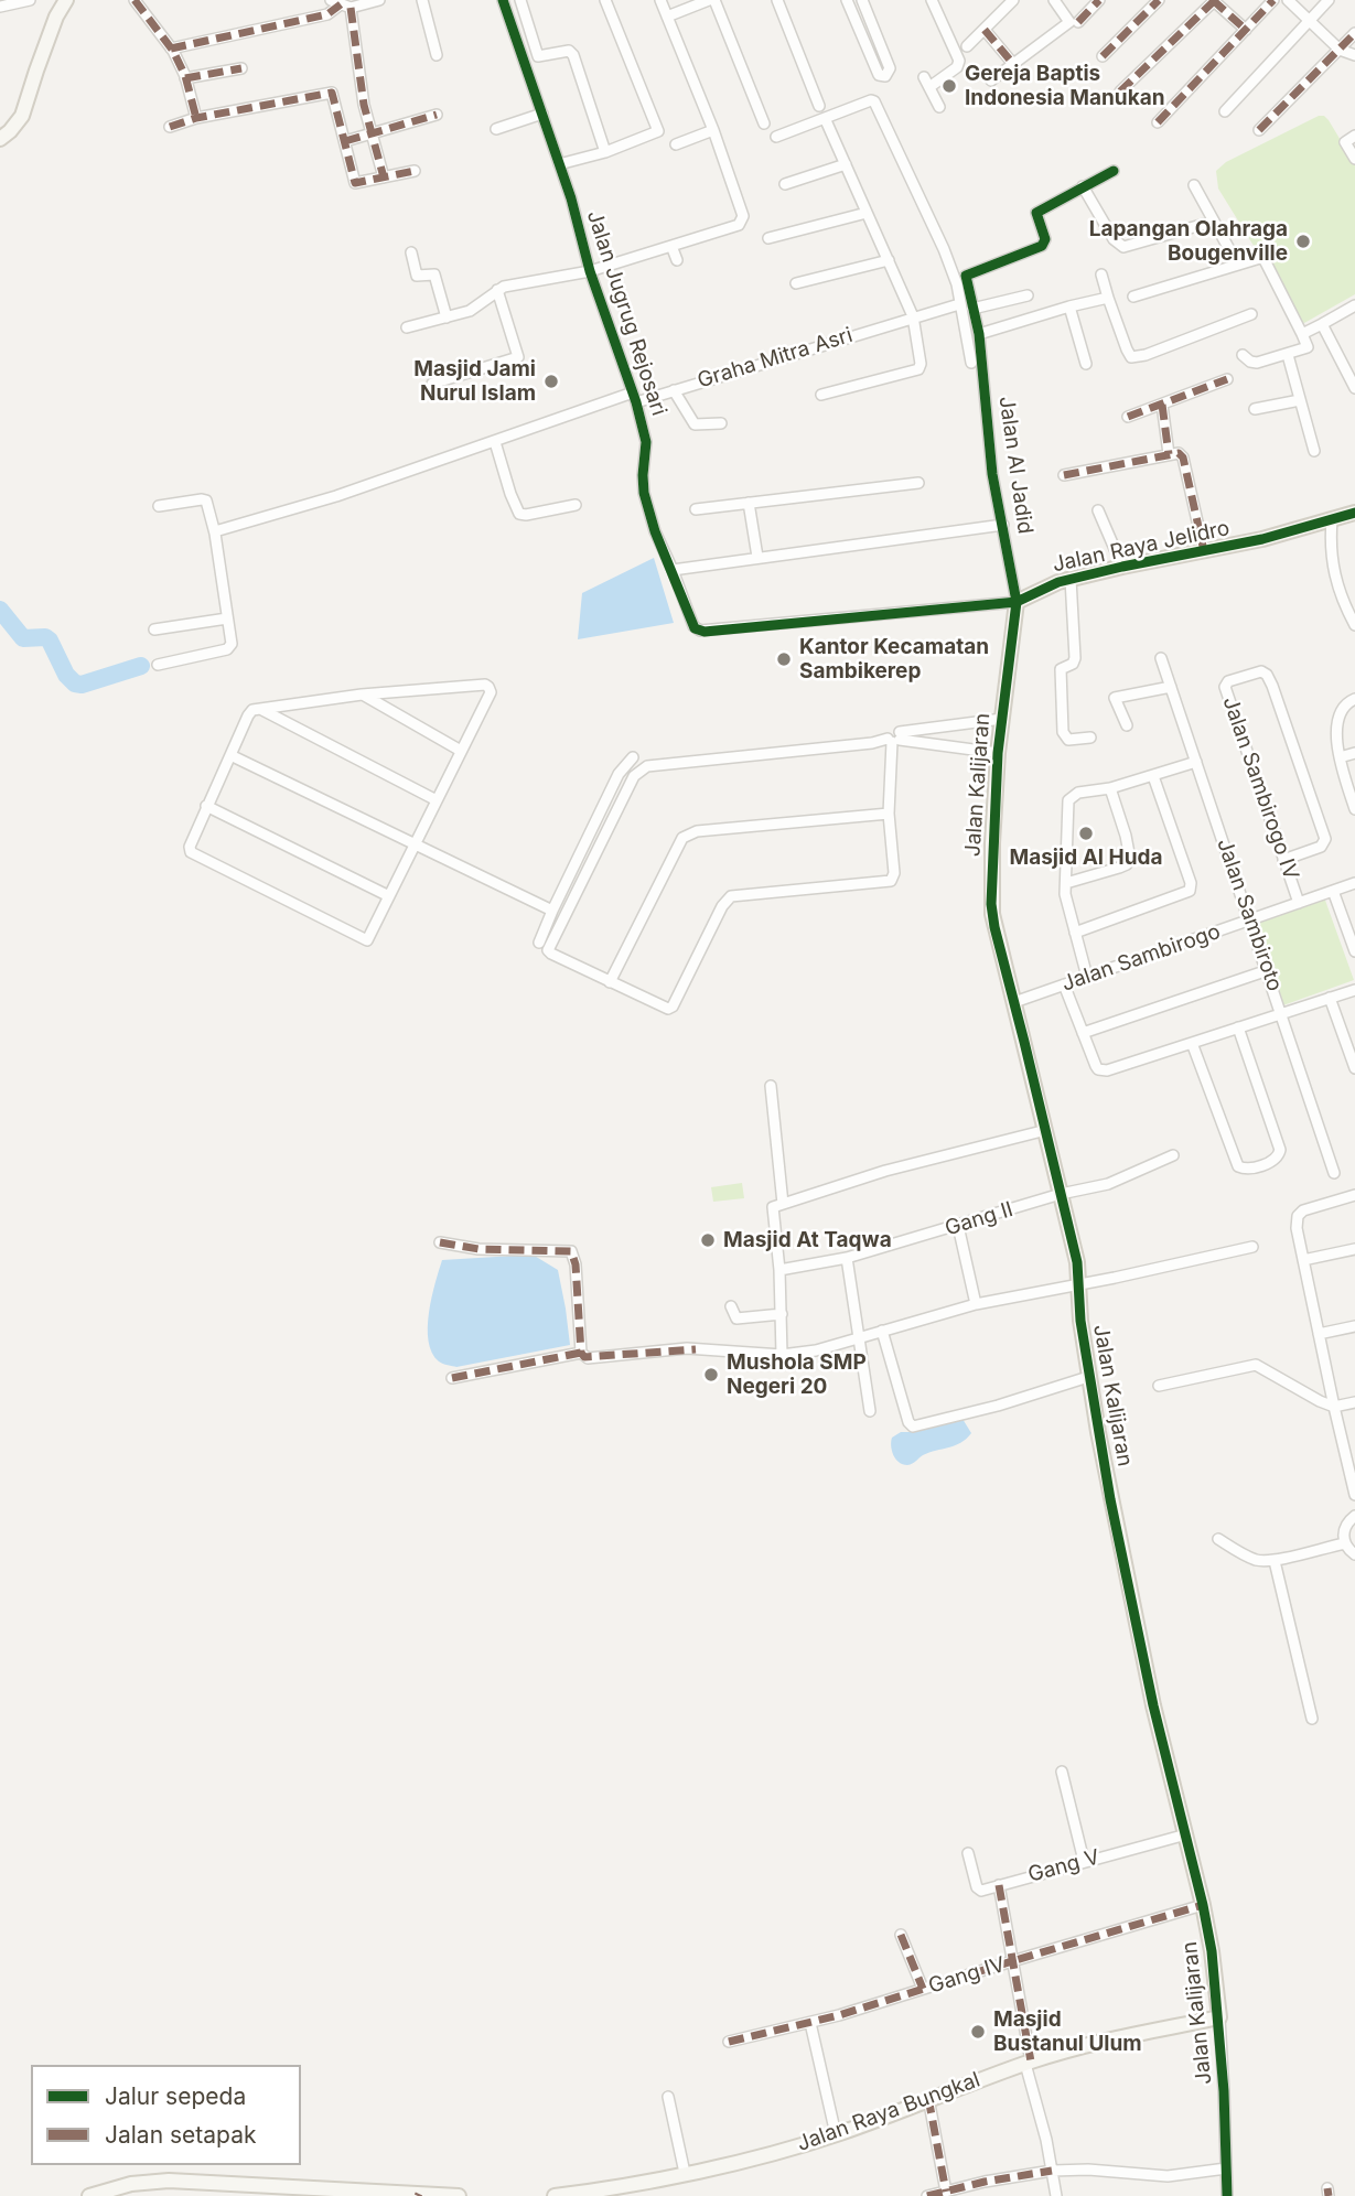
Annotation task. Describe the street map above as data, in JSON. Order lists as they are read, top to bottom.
{
  "streets": {
    "street": [
      "Jalan Jugrug Rejosari",
      "Graha Mitra Asri",
      "Jalan Al Jadid",
      "Jalan Raya Jelidro",
      "Jalan Kalijaran",
      "Jalan Sambirogo IV",
      "Jalan Sambiroto",
      "Jalan Sambirogo",
      "Gang II",
      "Gang V",
      "Gang IV",
      "Jalan Raya Bungkal"
    ]
  },
  "crossings": [
    ["Jalan Jugrug Rejosari", "Graha Mitra Asri"],
    ["Jalan Jugrug Rejosari", "Jalan Raya Jelidro"],
    ["Jalan Al Jadid", "Jalan Raya Jelidro"],
    ["Jalan Al Jadid", "Jalan Kalijaran"],
    ["Jalan Raya Jelidro", "Jalan Kalijaran"],
    ["Jalan Kalijaran", "Jalan Sambirogo"],
    ["Jalan Kalijaran", "Gang II"],
    ["Jalan Kalijaran", "Gang V"],
    ["Jalan Kalijaran", "Gang IV"],
    ["Jalan Kalijaran", "Jalan Raya Bungkal"],
    ["Jalan Sambirogo IV", "Jalan Sambirogo"],
    ["Jalan Sambiroto", "Jalan Sambirogo"]
  ],
  "places": [
    "Gereja Baptis Indonesia Manukan",
    "Lapangan Olahraga Bougenville",
    "Masjid Jami Nurul Islam",
    "Kantor Kecamatan Sambikerep",
    "Masjid Al Huda",
    "Masjid At Taqwa",
    "Mushola SMP Negeri 20",
    "Masjid Bustanul Ulum"
  ],
  "legend": ["Jalur sepeda", "Jalan setapak"]
}
